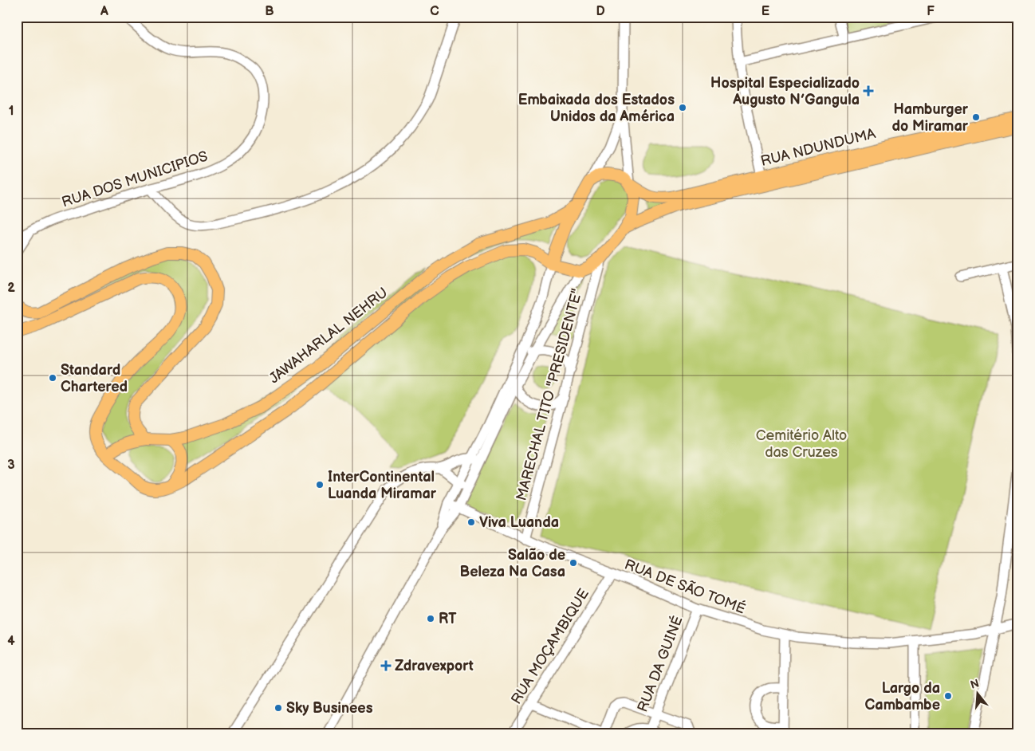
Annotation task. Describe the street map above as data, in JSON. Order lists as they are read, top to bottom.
{
  "streets": {
    "main road": ["RUA NDUNDUMA", "JAWAHARLAL NEHRU"],
    "street": [
      "RUA DOS MUNICIPIOS",
      "MARECHAL TITO \"PRESIDENTE\"",
      "RUA DE SÃO TOMÉ",
      "RUA MOÇAMBIQUE",
      "RUA DA GUINÉ"
    ]
  },
  "crossings": [
    ["JAWAHARLAL NEHRU", "MARECHAL TITO \"PRESIDENTE\""],
    ["MARECHAL TITO \"PRESIDENTE\"", "RUA DE SÃO TOMÉ"],
    ["RUA DE SÃO TOMÉ", "RUA MOÇAMBIQUE"],
    ["RUA DE SÃO TOMÉ", "RUA DA GUINÉ"]
  ],
  "parks": ["Cemitério Alto das Cruzes"],
  "places": {
    "health": ["Hospital Especializado Augusto N’Gangula", "Zdravexport"],
    "other": [
      "Embaixada dos Estados Unidos da América",
      "Hamburger do Miramar",
      "Standard Chartered",
      "InterContinental Luanda Miramar",
      "Viva Luanda",
      "Salão de Beleza Na Casa",
      "RT",
      "Largo da Cambambe",
      "Sky Businees"
    ]
  },
  "north": "top",
  "grid": {
    "columns": [
      "A",
      "B",
      "C",
      "D",
      "E",
      "F"
    ],
    "rows": [
      "1",
      "2",
      "3",
      "4"
    ]
  }
}
